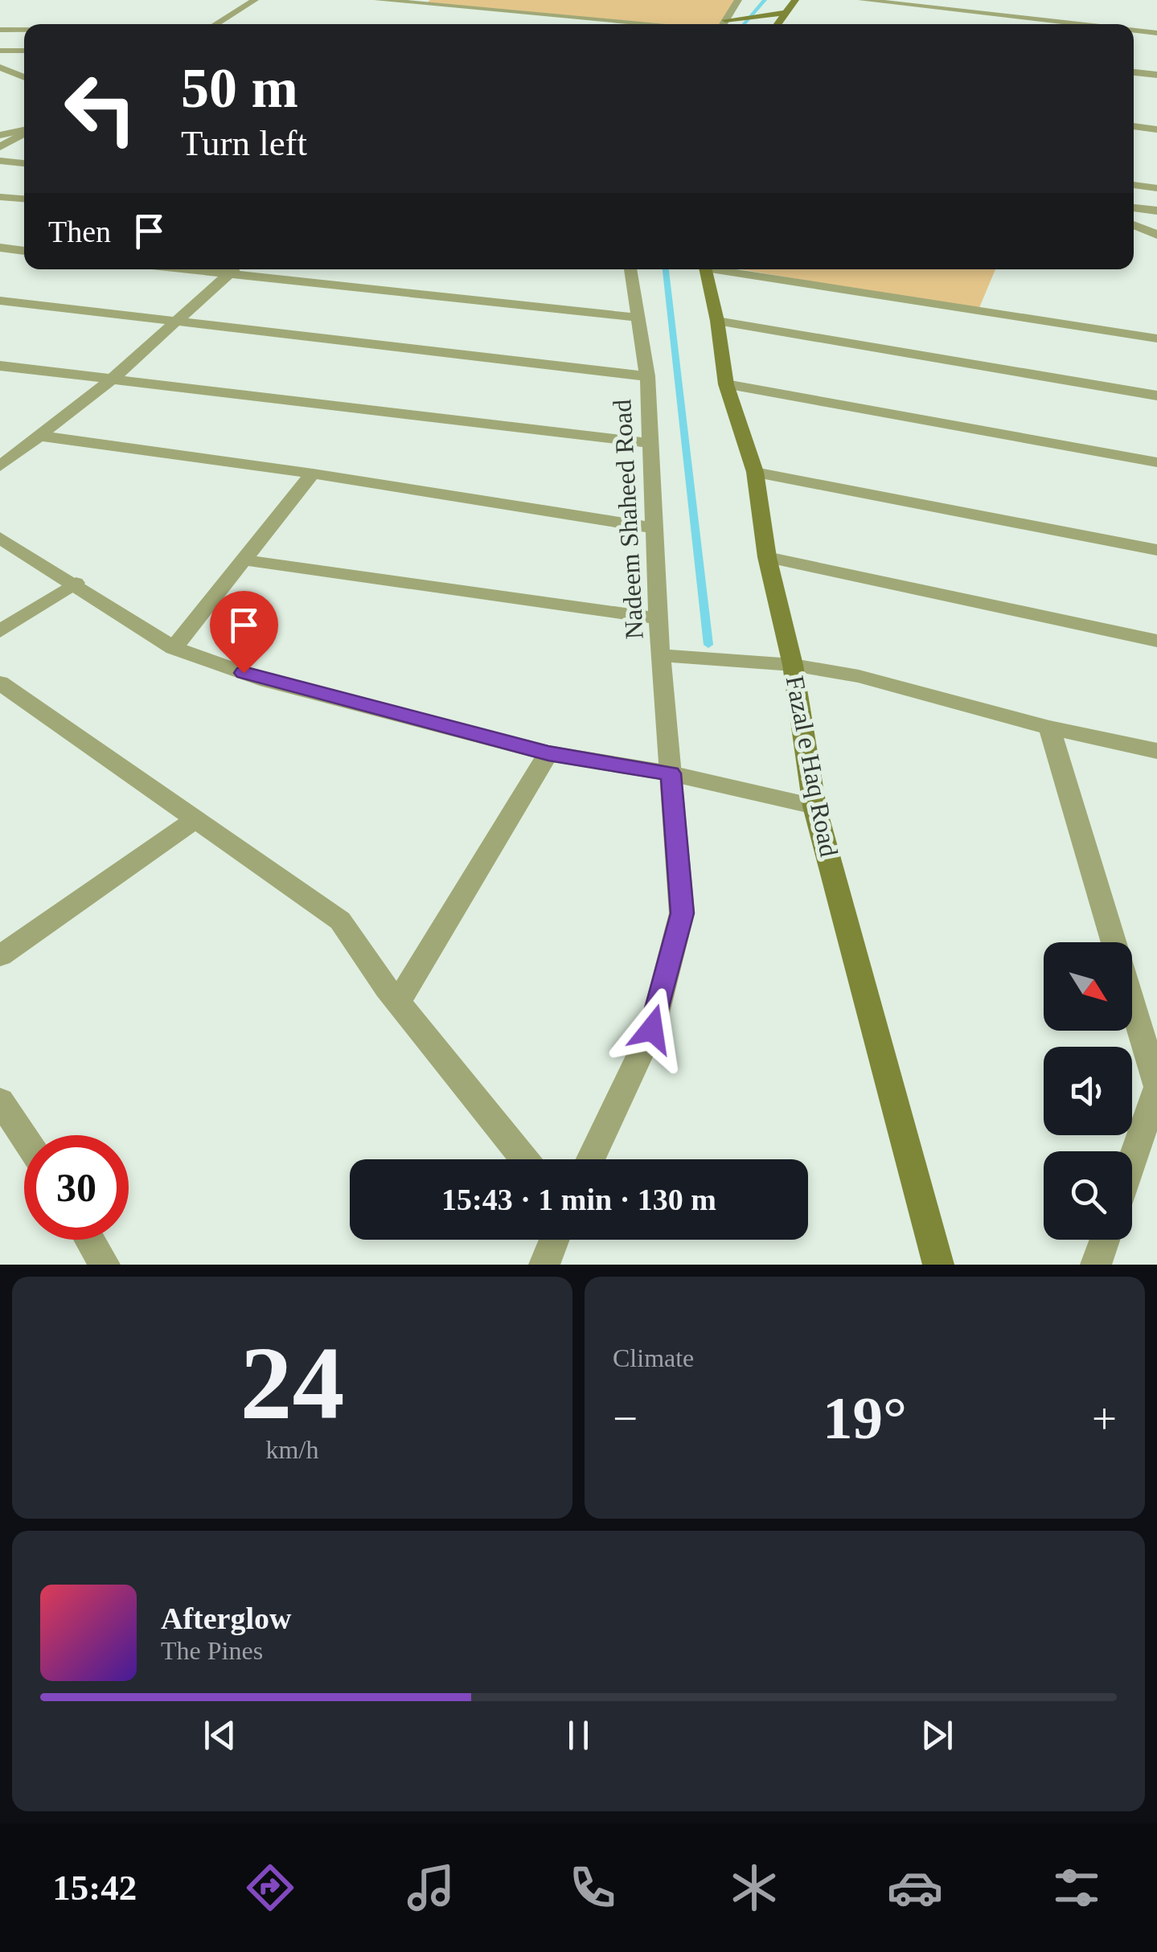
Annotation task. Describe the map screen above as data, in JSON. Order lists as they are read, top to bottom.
{
  "streets": {
    "main road": ["Fazal e Haq Road"],
    "street": ["Nadeem Shaheed Road"]
  },
  "north": "bottom right",
  "page": {
    "turn": ["50 m", "Turn left"],
    "then": "Then",
    "limit": "30",
    "trip": "15:43 · 1 min · 130 m",
    "tile": [
      ["24", "km/h"],
      "Climate"
    ],
    "heat": ["−", "19°", "+"],
    "song": ["Afterglow", "The Pines"],
    "tabs": "15:42"
  }
}
